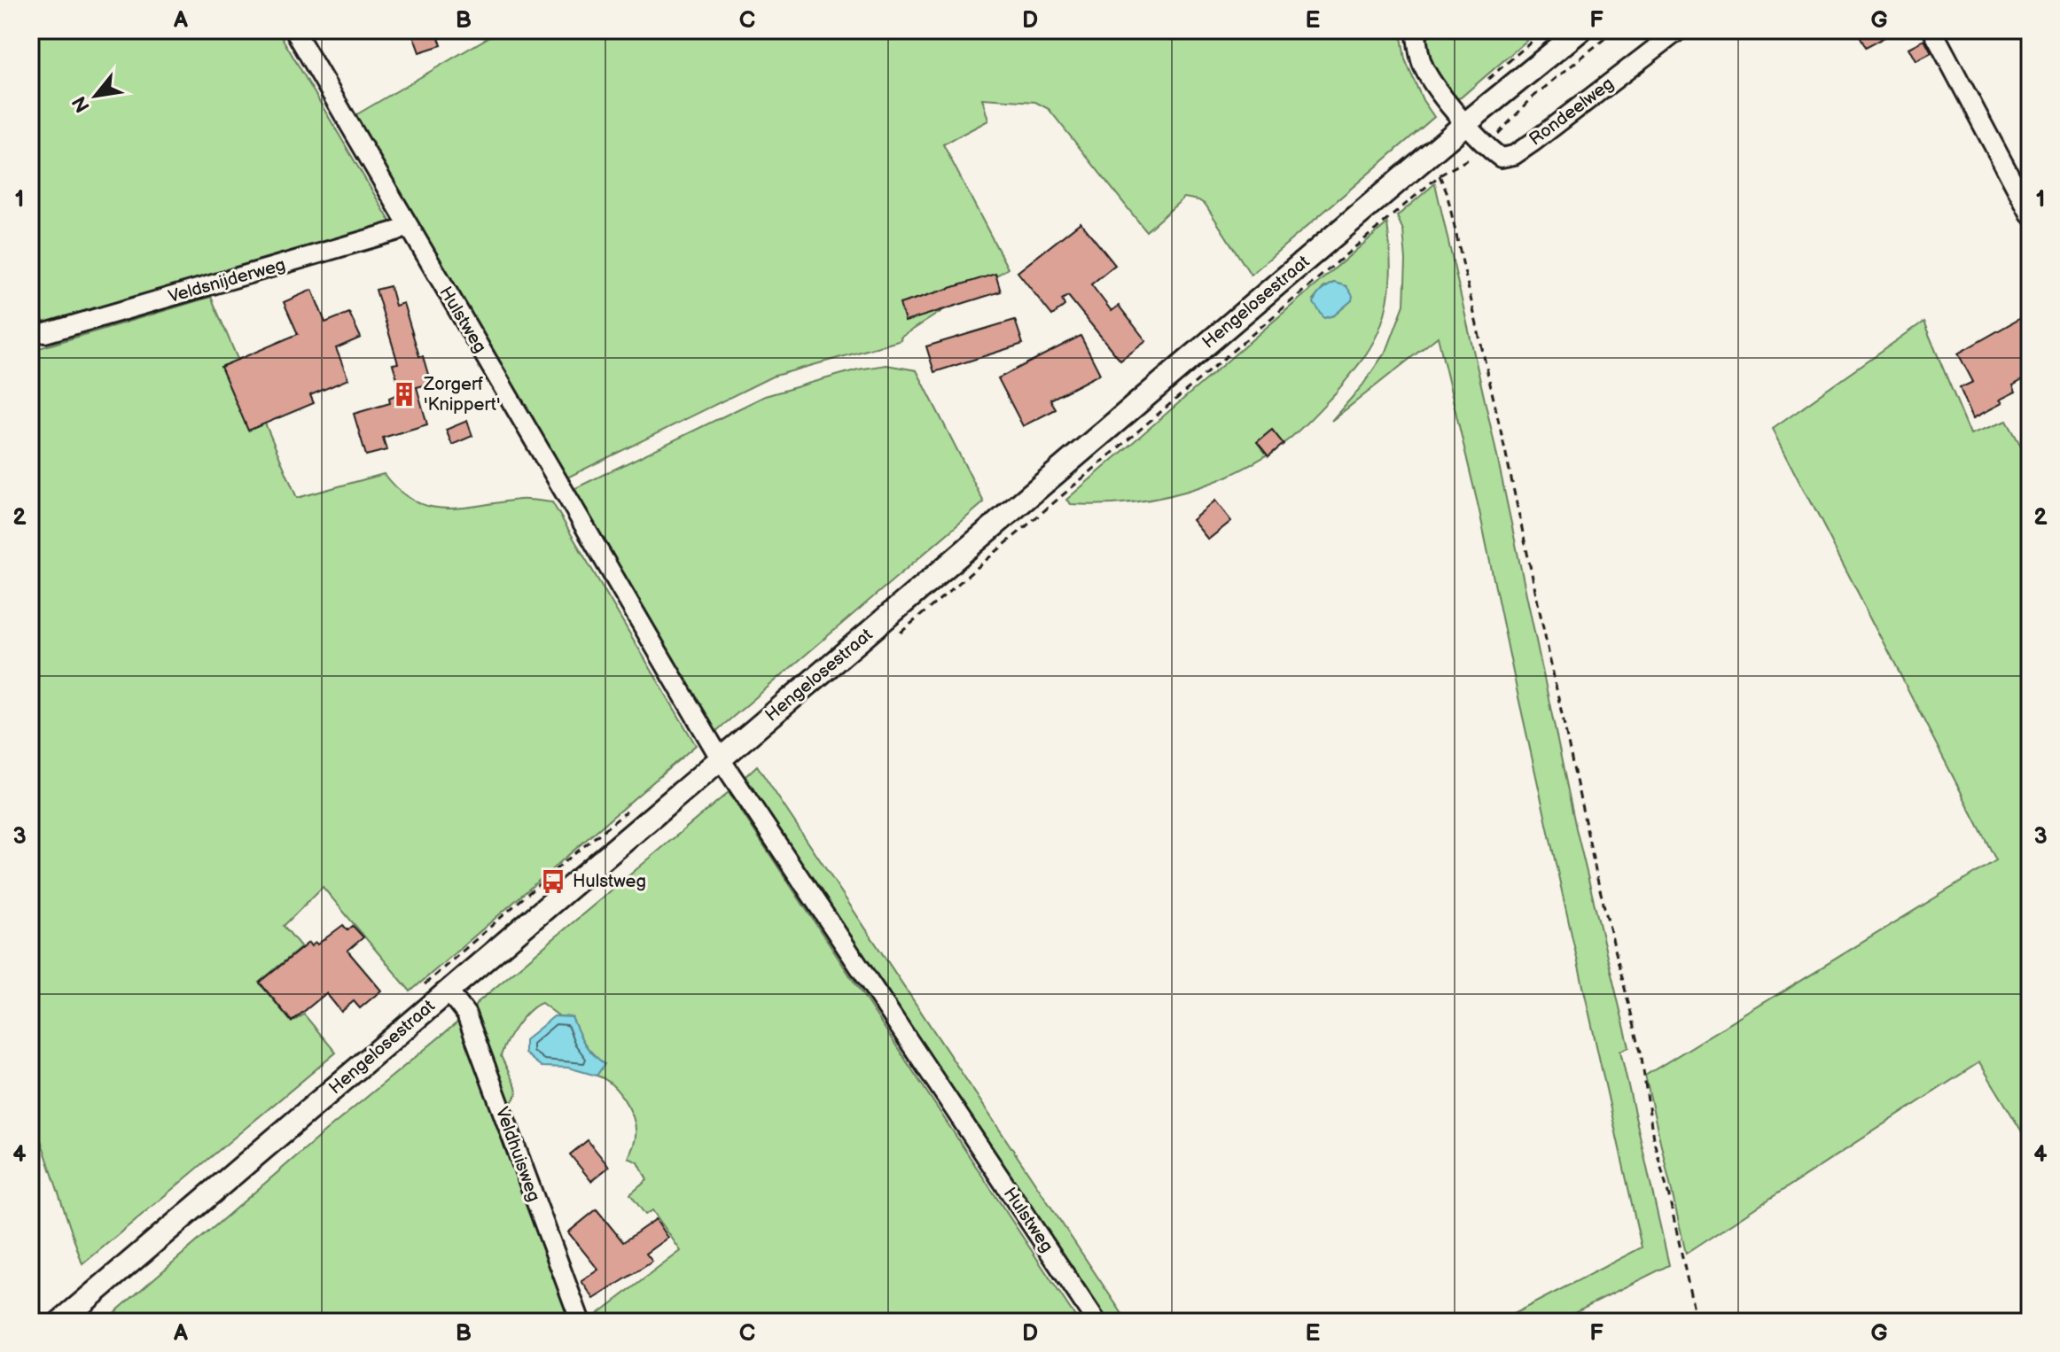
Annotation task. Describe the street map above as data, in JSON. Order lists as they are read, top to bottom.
{
  "streets": {
    "main road": ["Hengelosestraat"],
    "street": [
      "Rondeelweg",
      "Veldsnijderweg",
      "Hulstweg",
      "Veldhuisweg"
    ]
  },
  "crossings": [
    ["Rondeelweg", "Hengelosestraat"],
    ["Veldsnijderweg", "Hulstweg"],
    ["Hengelosestraat", "Hulstweg"],
    ["Hengelosestraat", "Veldhuisweg"]
  ],
  "places": {
    "building": ["Zorgerf 'Knippert'"],
    "bus stop": ["Hulstweg"]
  },
  "north": "bottom left",
  "grid": {
    "columns": [
      "A",
      "B",
      "C",
      "D",
      "E",
      "F",
      "G"
    ],
    "rows": [
      "1",
      "2",
      "3",
      "4"
    ]
  }
}
